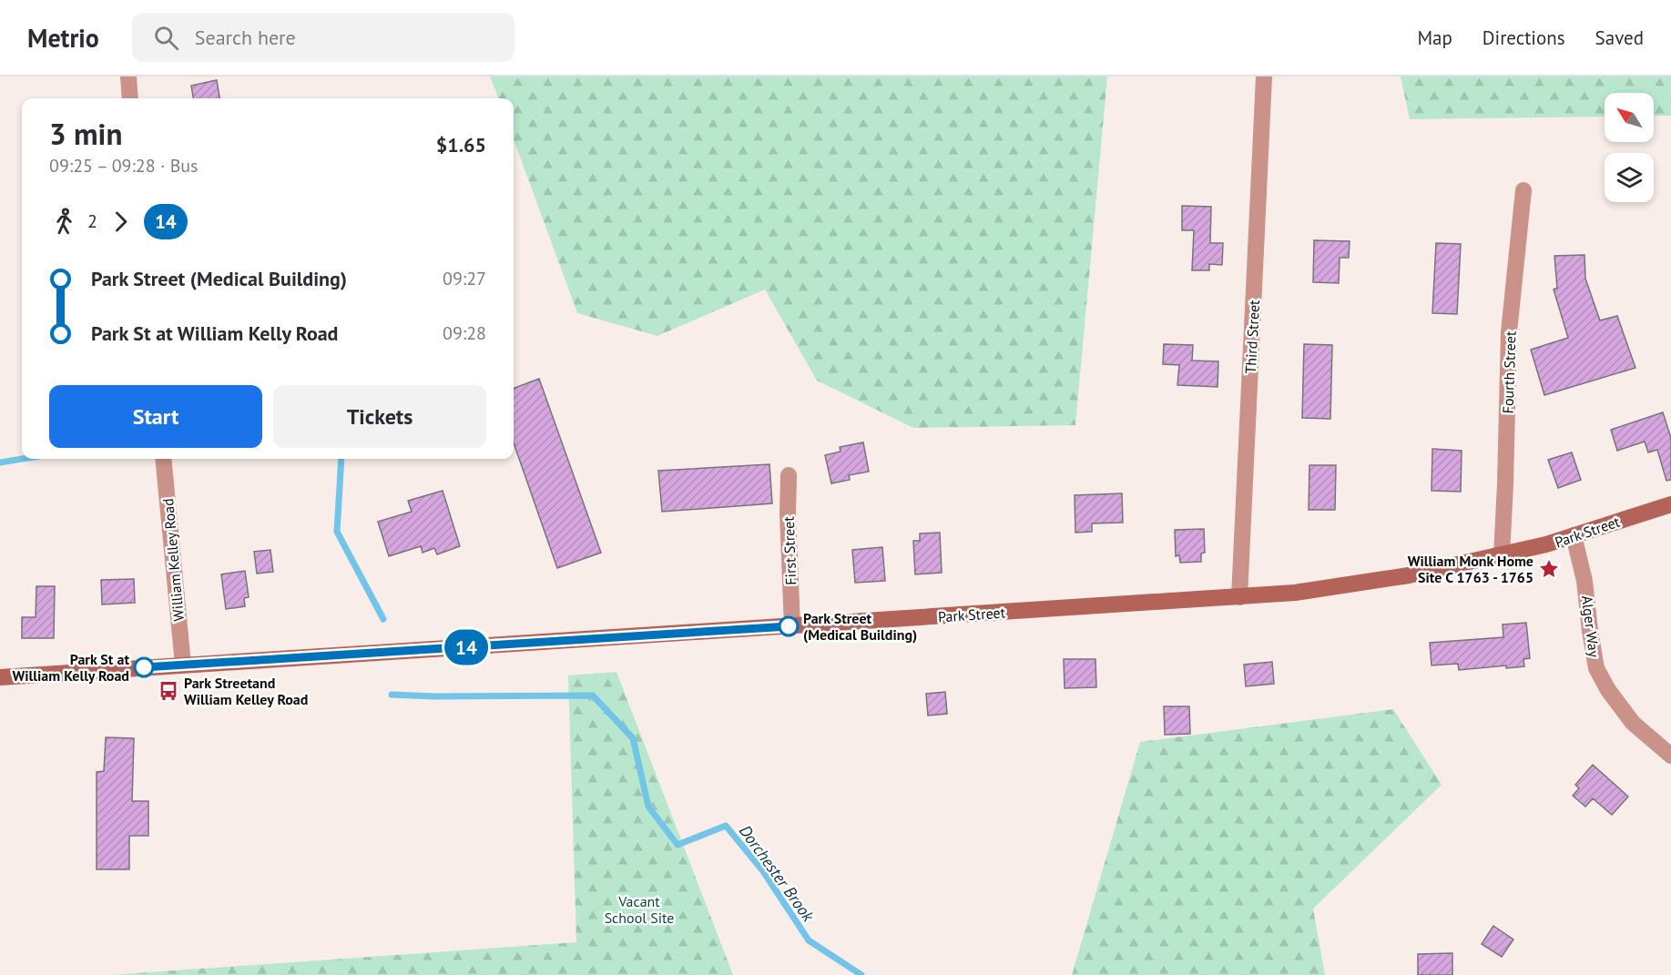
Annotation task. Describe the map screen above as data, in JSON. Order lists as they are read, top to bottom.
{
  "streets": {
    "main road": ["Park Street"],
    "street": [
      "Third Street",
      "Fourth Street",
      "First Street",
      "William Kelley Road",
      "Alger Way"
    ]
  },
  "crossings": [
    ["Third Street", "Park Street"],
    ["Fourth Street", "Park Street"],
    ["Park Street", "First Street"],
    ["Park Street", "William Kelley Road"],
    ["Park Street", "Alger Way"]
  ],
  "water": ["Dorchester Brook"],
  "parks": ["Vacant School Site"],
  "places": {
    "place": ["William Monk Home Site C 1763 - 1765"],
    "other": ["Park Street (Medical Building)", "Park St at William Kelly Road"],
    "bus stop": ["Park Streetand William Kelley Road"]
  },
  "lines": ["bus line 14"],
  "north": "top left",
  "page": {
    "header": "Metrio",
    "search": "Search here",
    "nav": ["Map", "Directions", "Saved"],
    "on_map": "14",
    "heading": ["3 min", "09:25 – 09:28 · Bus", "$1.65"],
    "legs": ["2", "14"],
    "list": [
      {
        "name": "Park Street (Medical Building)",
        "value": "09:27"
      },
      {
        "name": "Park St at William Kelly Road",
        "value": "09:28"
      }
    ],
    "buttons": ["Start", "Tickets"]
  }
}
